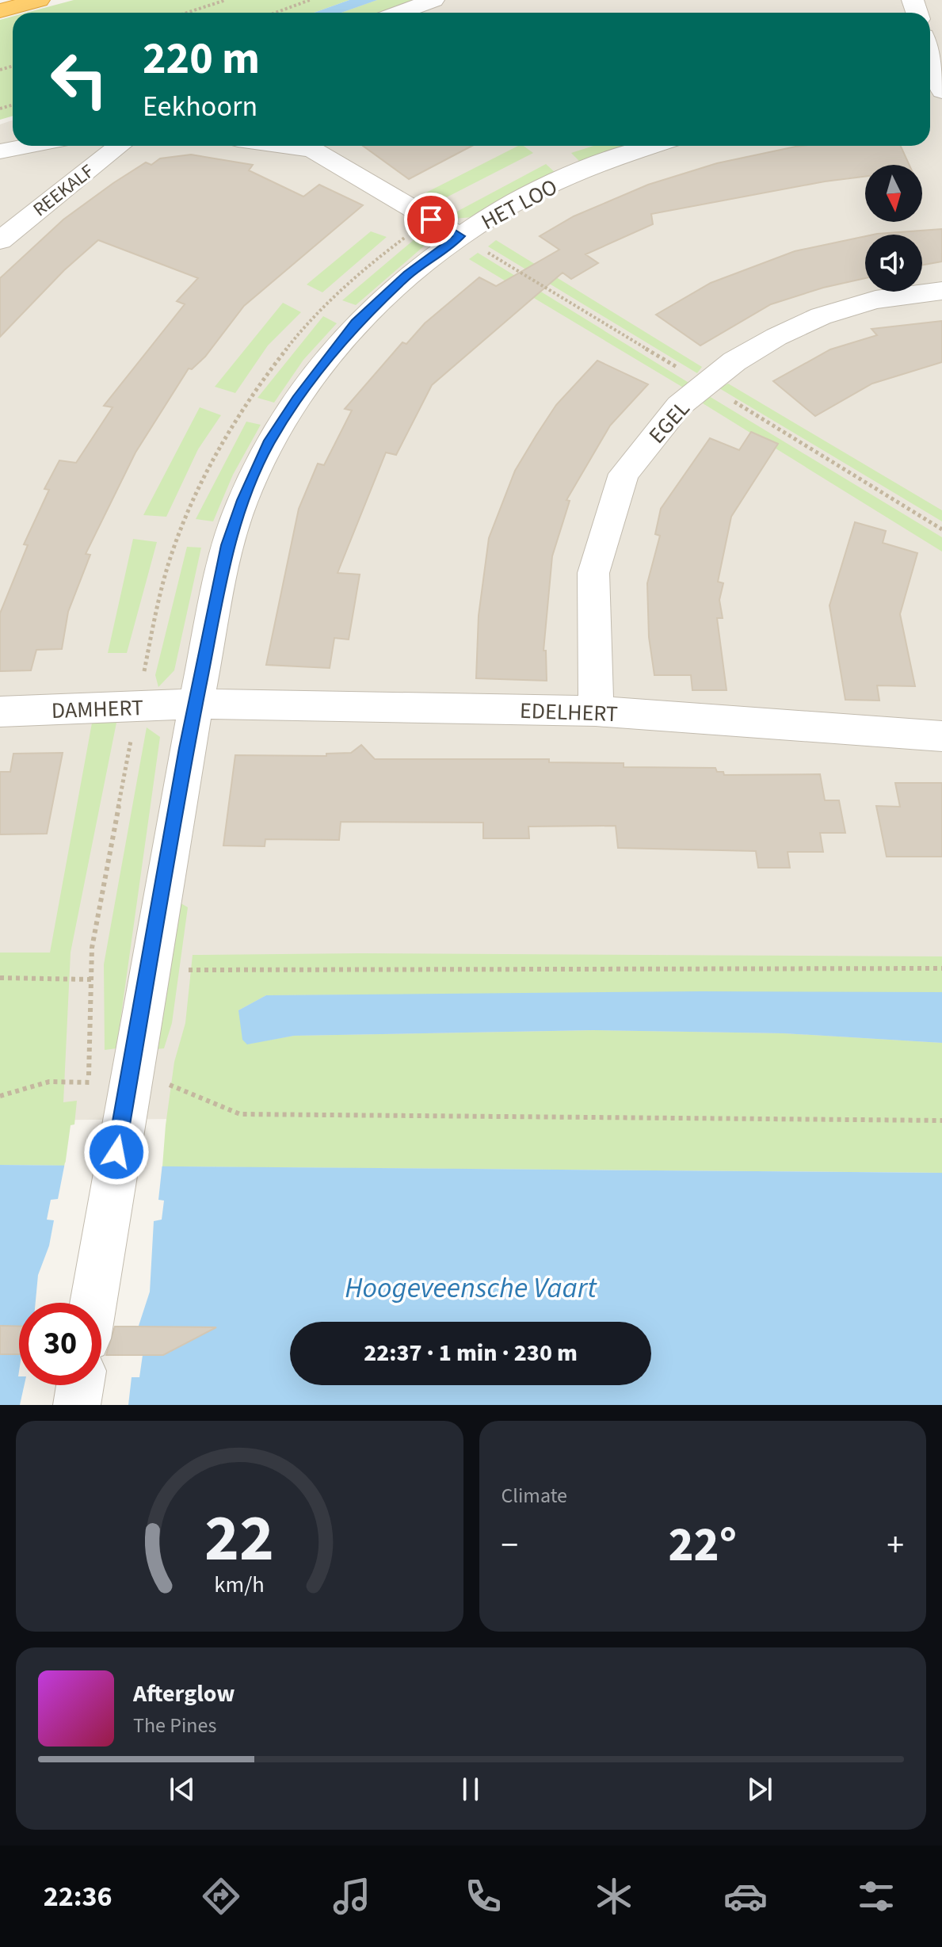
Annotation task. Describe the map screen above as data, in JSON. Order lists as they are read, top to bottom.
{
  "streets": {
    "street": [
      "REEKALF",
      "HET LOO",
      "EGEL",
      "DAMHERT",
      "EDELHERT"
    ]
  },
  "crossings": [
    ["HET LOO", "DAMHERT"],
    ["HET LOO", "EDELHERT"],
    ["EGEL", "EDELHERT"],
    ["DAMHERT", "EDELHERT"]
  ],
  "water": ["Hoogeveensche Vaart"],
  "north": "bottom",
  "page": {
    "turn": ["220 m", "Eekhoorn"],
    "limit": "30",
    "trip": "22:37 · 1 min · 230 m",
    "tile": "Climate",
    "heat": ["−", "22°", "+"],
    "song": ["Afterglow", "The Pines"],
    "tabs": "22:36",
    "gauge": ["22", "km/h"]
  }
}
